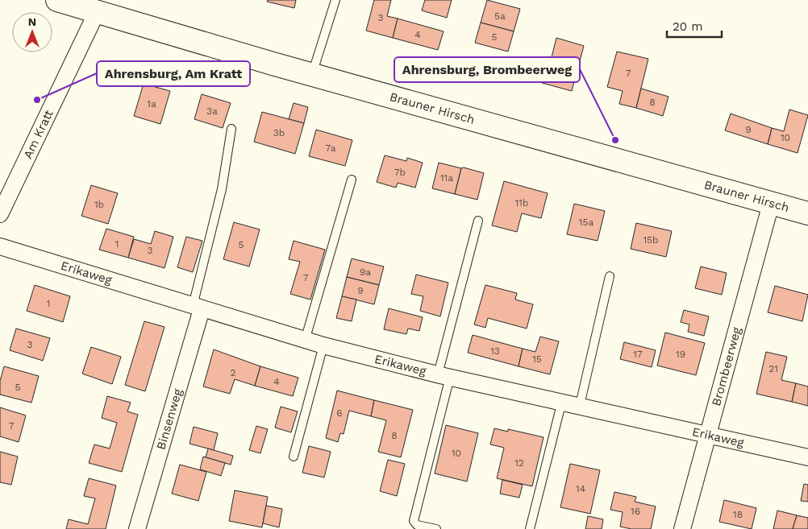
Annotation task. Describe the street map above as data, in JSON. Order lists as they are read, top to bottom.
{
  "streets": {
    "street": [
      "Brauner Hirsch",
      "Am Kratt",
      "Erikaweg",
      "Brombeerweg",
      "Binsenweg"
    ]
  },
  "crossings": [
    ["Brauner Hirsch", "Am Kratt"],
    ["Brauner Hirsch", "Brombeerweg"],
    ["Erikaweg", "Brombeerweg"],
    ["Erikaweg", "Binsenweg"]
  ],
  "places": ["Ahrensburg, Am Kratt", "Ahrensburg, Brombeerweg"],
  "house_numbers": [
    "5a",
    "3",
    "4",
    "5",
    "7",
    "8",
    "1a",
    "3a",
    "9",
    "3b",
    "10",
    "7a",
    "7b",
    "11a",
    "11b",
    "1b",
    "15a",
    "15b",
    "1",
    "5",
    "3",
    "9a",
    "7",
    "9",
    "1",
    "3",
    "13",
    "17",
    "19",
    "15",
    "21",
    "2",
    "4",
    "5",
    "6",
    "7",
    "8",
    "10",
    "12",
    "14",
    "16",
    "18"
  ],
  "scale_bar": "20 m",
  "north": "top"
}
